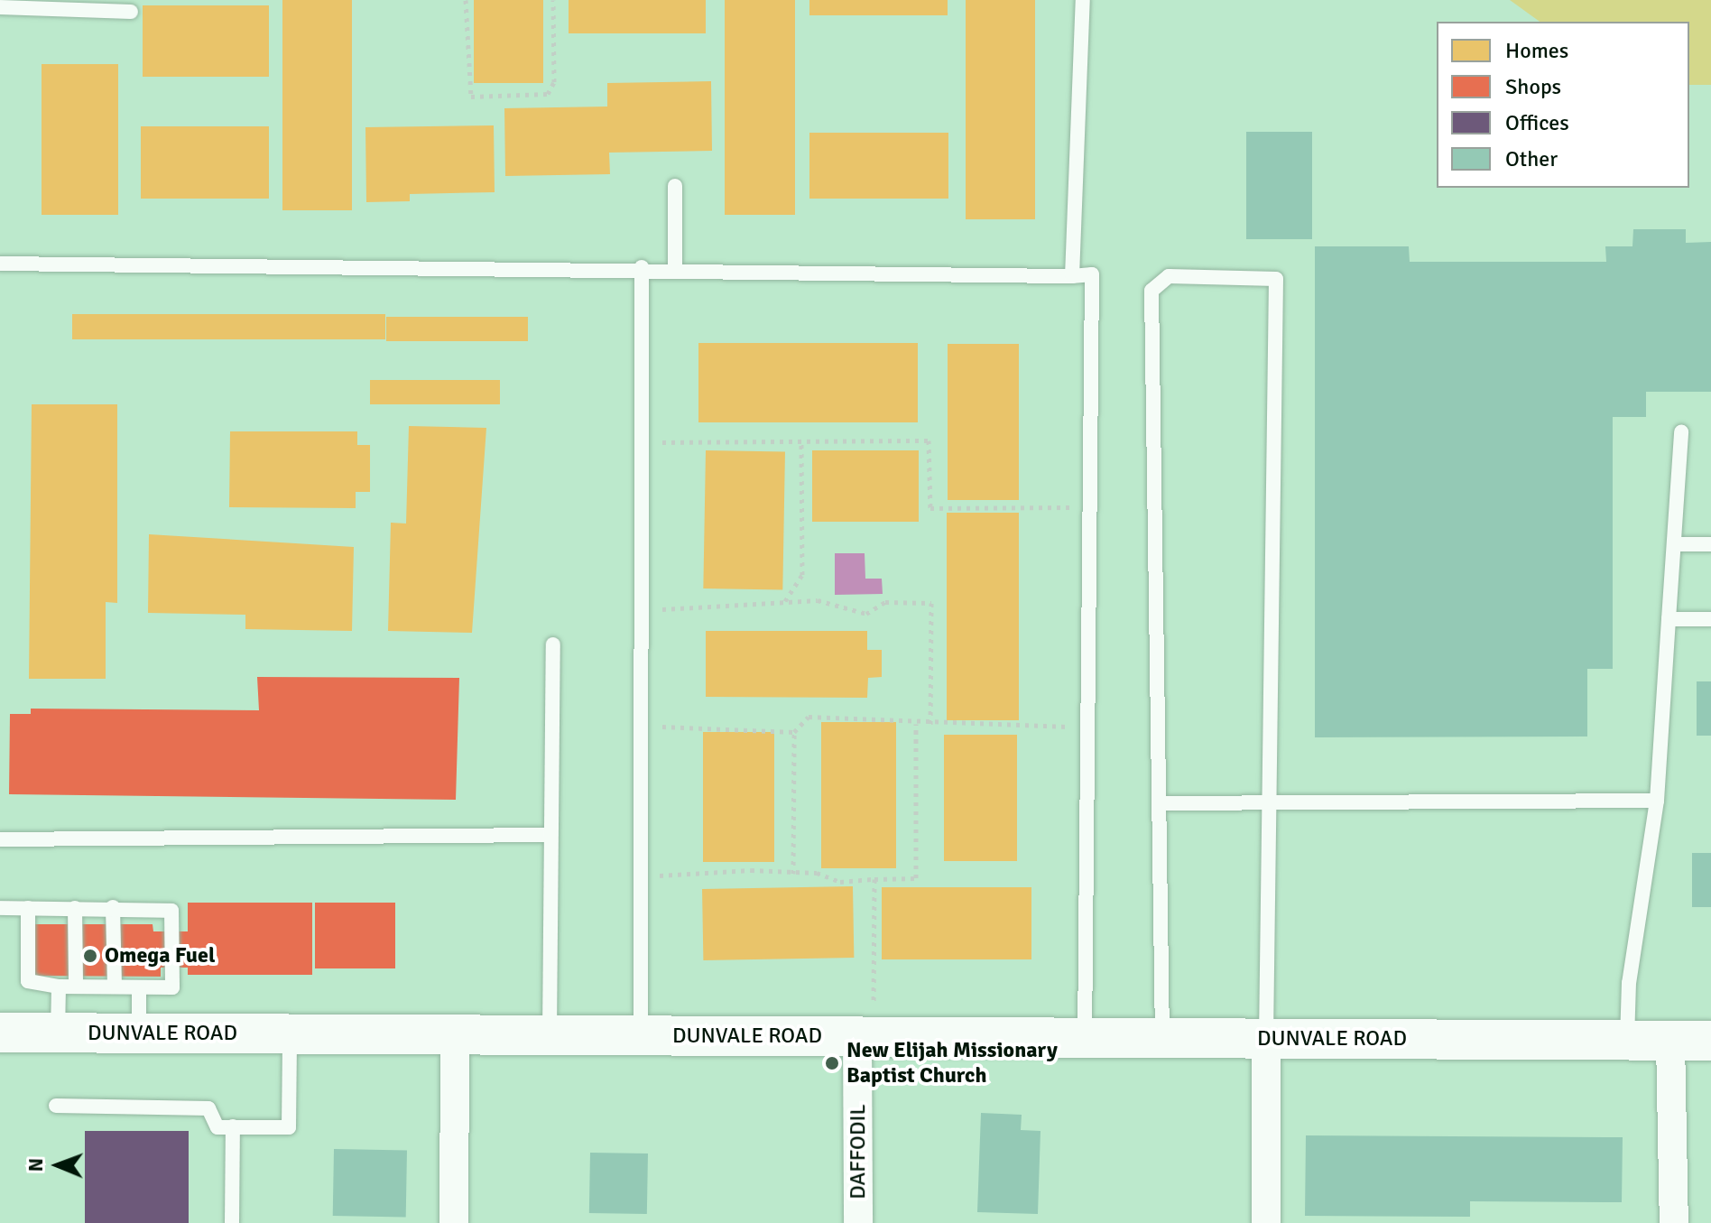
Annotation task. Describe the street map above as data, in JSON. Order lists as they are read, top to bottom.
{
  "streets": {
    "street": ["DUNVALE ROAD", "DAFFODIL"]
  },
  "crossings": [
    ["DUNVALE ROAD", "DAFFODIL"]
  ],
  "places": ["Omega Fuel", "New Elijah Missionary Baptist Church"],
  "legend": [
    "Homes",
    "Shops",
    "Offices",
    "Other"
  ],
  "north": "left"
}
